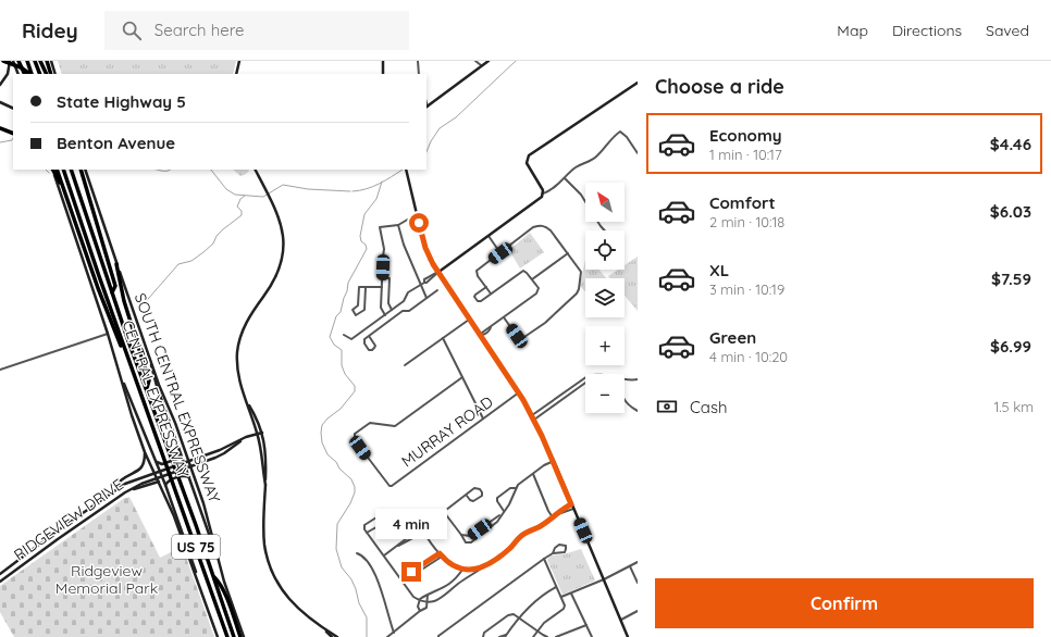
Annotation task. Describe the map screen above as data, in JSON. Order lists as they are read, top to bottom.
{
  "streets": {
    "highway": ["CENTRAL EXPRESSWAY", "US 75"],
    "main road": ["SOUTH CENTRAL EXPRESSWAY", "RIDGEVIEW DRIVE"],
    "street": ["MURRAY ROAD"]
  },
  "parks": ["Ridgeview Memorial Park"],
  "north": "top left",
  "page": {
    "header": "Ridey",
    "search": "Search here",
    "nav": ["Map", "Directions", "Saved"],
    "heading": "Choose a ride",
    "banner": ["State Highway 5", "Benton Avenue"],
    "list": [
      {
        "name": "Economy",
        "note": "1 min · 10:17",
        "value": "$4.46"
      },
      {
        "name": "Comfort",
        "note": "2 min · 10:18",
        "value": "$6.03"
      },
      {
        "name": "XL",
        "note": "3 min · 10:19",
        "value": "$7.59"
      },
      {
        "name": "Green",
        "note": "4 min · 10:20",
        "value": "$6.99"
      }
    ],
    "map_buttons": ["+", "−"],
    "pay": ["Cash", "1.5 km"],
    "bubble": "4 min",
    "buttons": "Confirm"
  }
}
